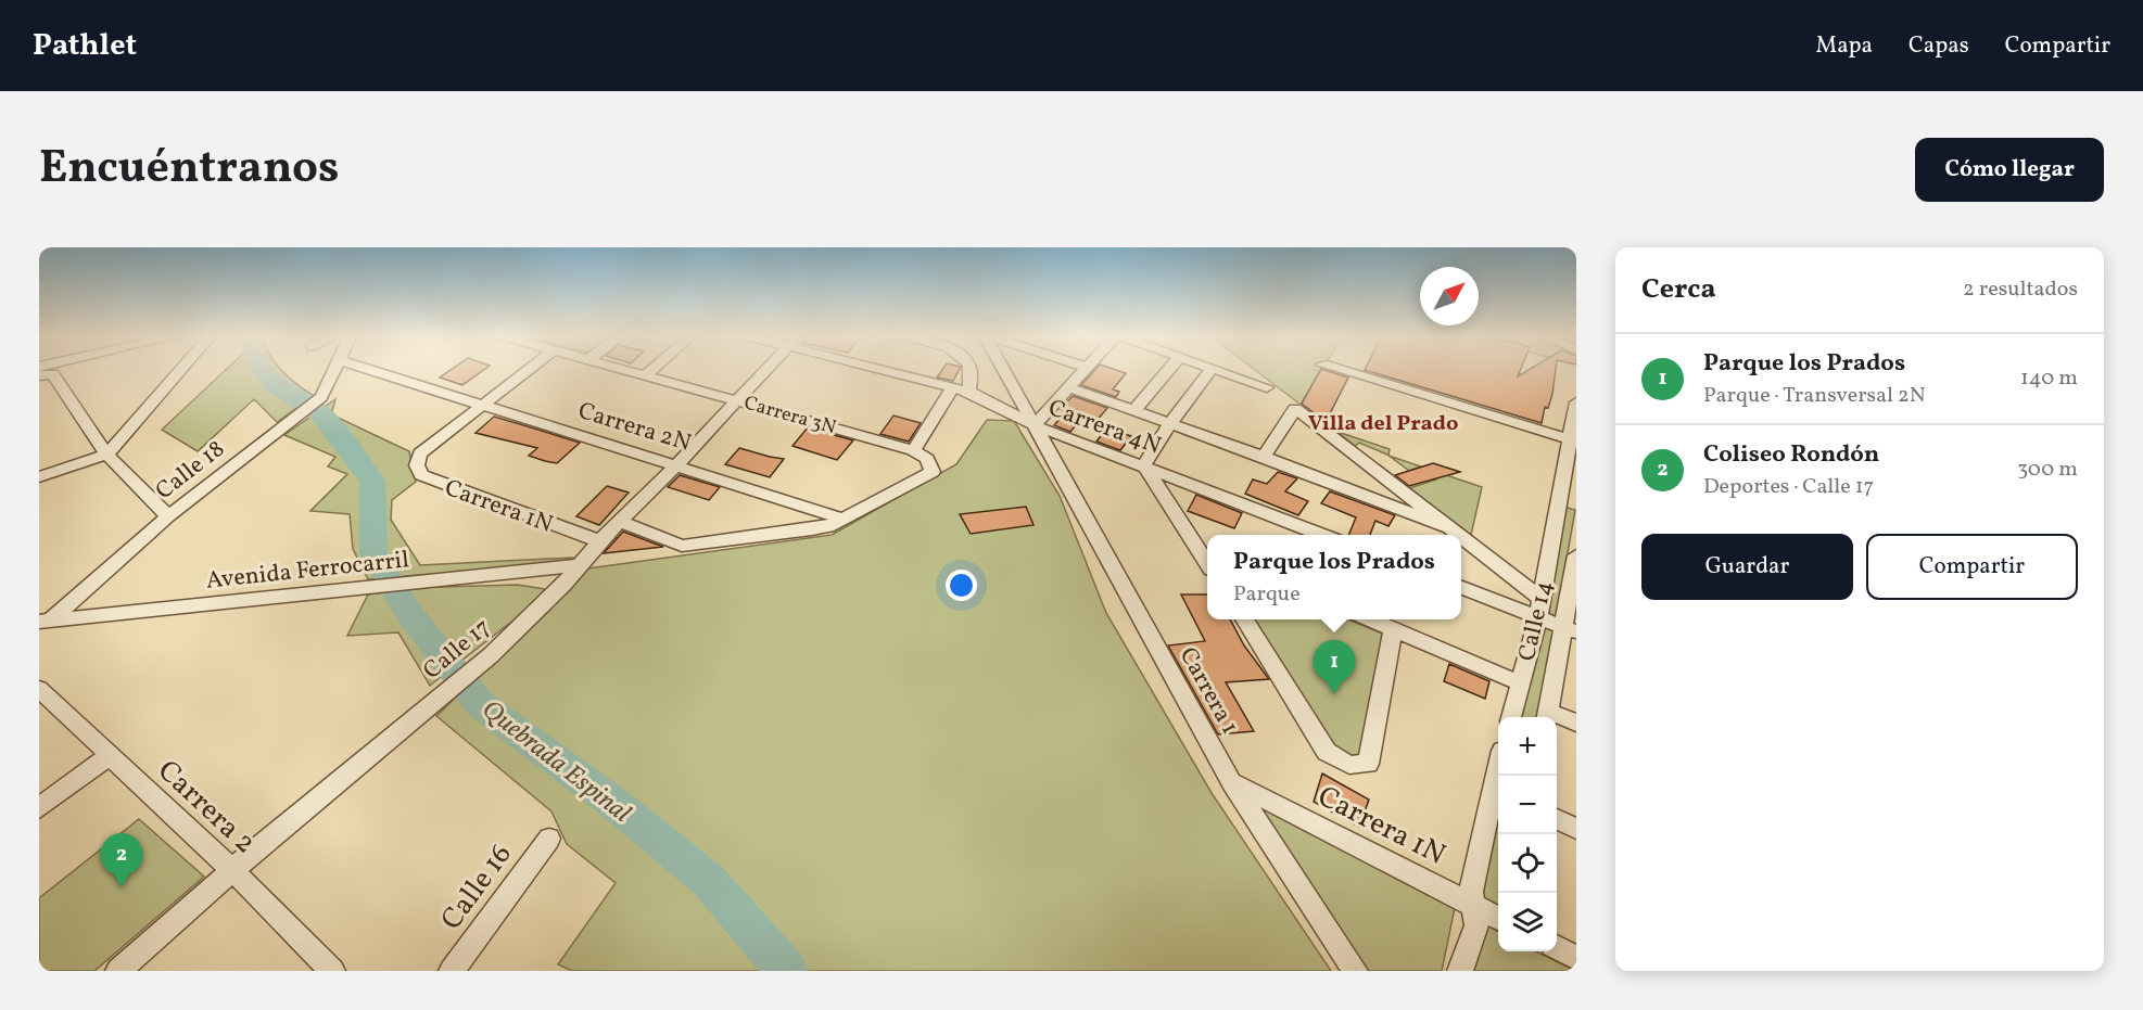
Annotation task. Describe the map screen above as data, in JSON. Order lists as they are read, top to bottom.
{
  "streets": {
    "street": [
      "Carrera 3N",
      "Carrera 2N",
      "Carrera 4N",
      "Calle 18",
      "Carrera 1N",
      "Avenida Ferrocarril",
      "Calle 14",
      "Calle 17",
      "Carrera 1",
      "Carrera 2",
      "Calle 16"
    ]
  },
  "crossings": [
    ["Carrera 3N", "Calle 17"],
    ["Carrera 2N", "Carrera 1N"],
    ["Carrera 2N", "Calle 17"],
    ["Carrera 4N", "Carrera 1"],
    ["Calle 18", "Avenida Ferrocarril"],
    ["Carrera 1N", "Calle 17"],
    ["Carrera 1N", "Carrera 1"],
    ["Avenida Ferrocarril", "Calle 17"],
    ["Calle 17", "Carrera 2"]
  ],
  "districts": ["Villa del Prado"],
  "water": ["Quebrada Espinal"],
  "north": "top right",
  "page": {
    "header": "Pathlet",
    "nav": ["Mapa", "Capas", "Compartir"],
    "title": "Encuéntranos",
    "buttons": [
      "Cómo llegar",
      ["Guardar", "Compartir"]
    ],
    "heading": ["Cerca", "2 resultados"],
    "list": [
      {
        "mark": "1",
        "name": "Parque los Prados",
        "note": "Parque · Transversal 2N",
        "value": "140 m"
      },
      {
        "mark": "2",
        "name": "Coliseo Rondón",
        "note": "Deportes · Calle 17",
        "value": "300 m"
      }
    ],
    "popup": ["Parque los Prados", "Parque"],
    "pins": ["1", "2"],
    "map_buttons": ["+", "−"]
  }
}
